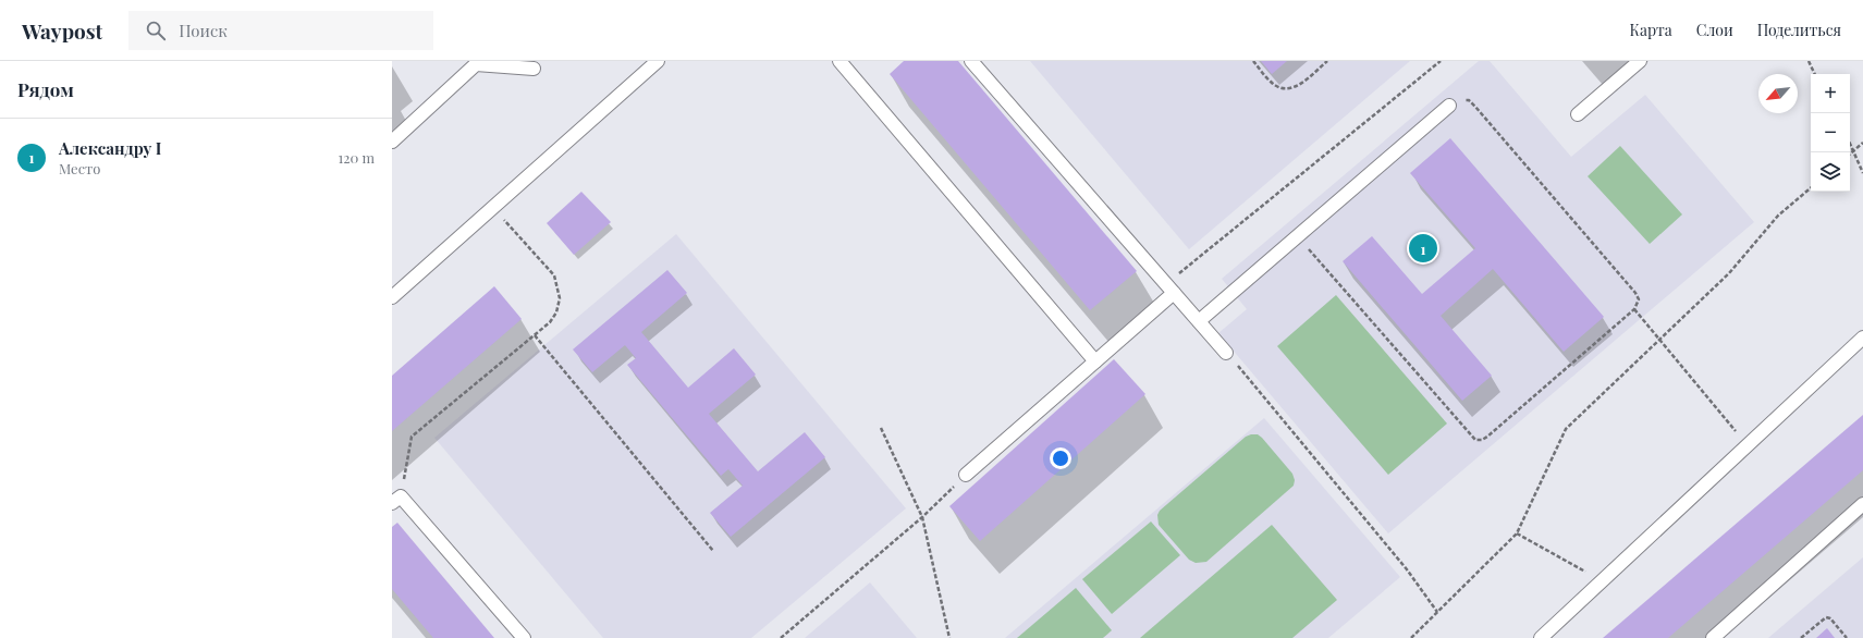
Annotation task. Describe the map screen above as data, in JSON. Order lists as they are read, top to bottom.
{
  "north": "bottom left",
  "page": {
    "header": "Waypost",
    "search": "Поиск",
    "nav": ["Карта", "Слои", "Поделиться"],
    "heading": "Рядом",
    "map_buttons": ["+", "−"],
    "list": [
      {
        "mark": "1",
        "name": "Александру I",
        "note": "Место",
        "value": "120 m"
      }
    ],
    "pins": "1"
  }
}
